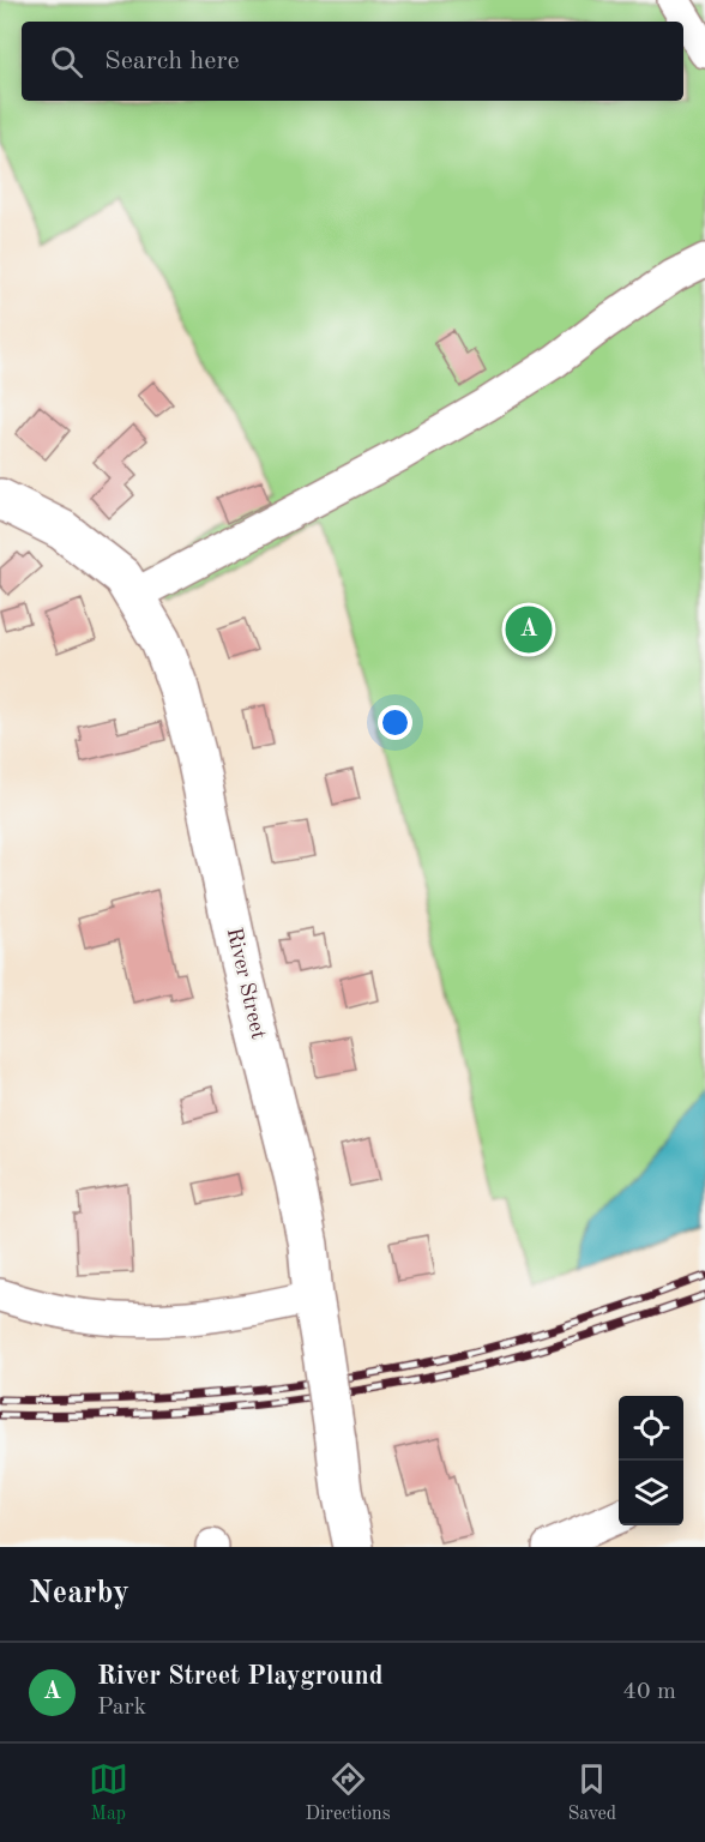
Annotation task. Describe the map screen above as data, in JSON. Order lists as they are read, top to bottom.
{
  "streets": {
    "main road": ["River Street"]
  },
  "page": {
    "search": "Search here",
    "pins": "A",
    "heading": "Nearby",
    "list": [
      {
        "mark": "A",
        "name": "River Street Playground",
        "note": "Park",
        "value": "40 m"
      }
    ],
    "nav": ["Map", "Directions", "Saved"]
  }
}
